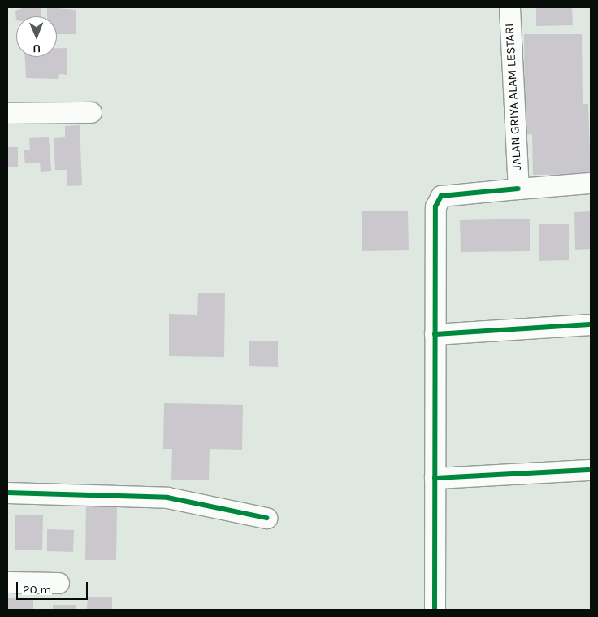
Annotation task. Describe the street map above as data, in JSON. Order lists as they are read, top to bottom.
{
  "streets": {
    "street": ["JALAN GRIYA ALAM LESTARI"]
  },
  "scale_bar": "20 m",
  "north": "bottom"
}
